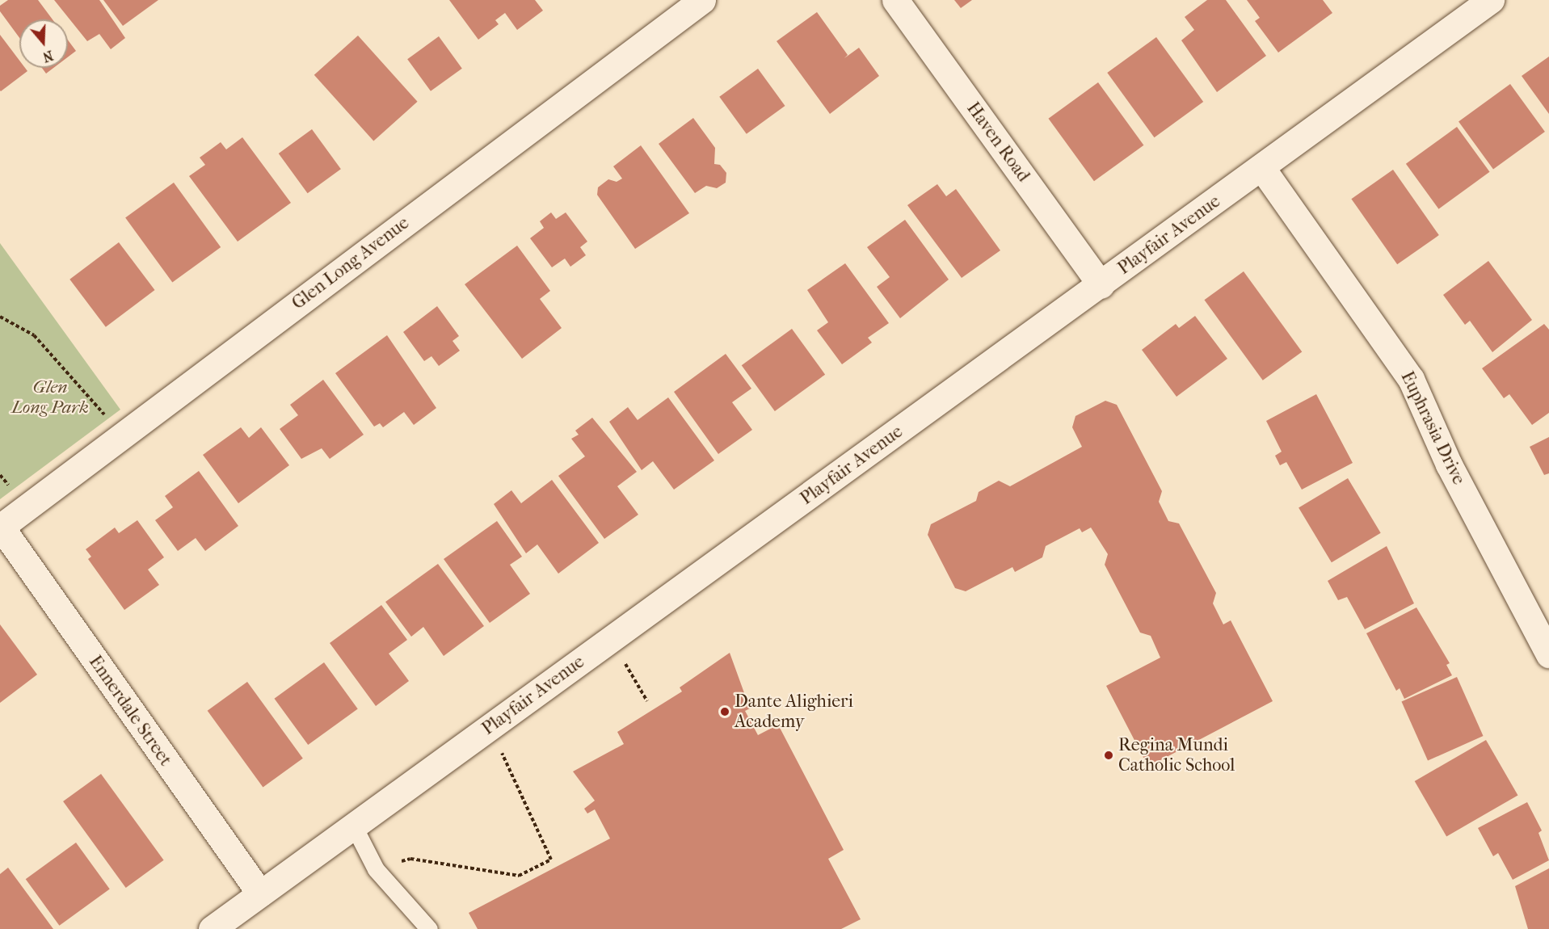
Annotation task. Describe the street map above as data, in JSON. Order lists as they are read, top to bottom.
{
  "streets": {
    "street": [
      "Haven Road",
      "Playfair Avenue",
      "Glen Long Avenue",
      "Euphrasia Drive",
      "Ennerdale Street"
    ]
  },
  "crossings": [
    ["Haven Road", "Playfair Avenue"],
    ["Playfair Avenue", "Euphrasia Drive"],
    ["Playfair Avenue", "Ennerdale Street"],
    ["Glen Long Avenue", "Ennerdale Street"]
  ],
  "parks": ["Glen Long Park"],
  "places": ["Dante Alighieri Academy", "Regina Mundi Catholic School"],
  "north": "bottom"
}
